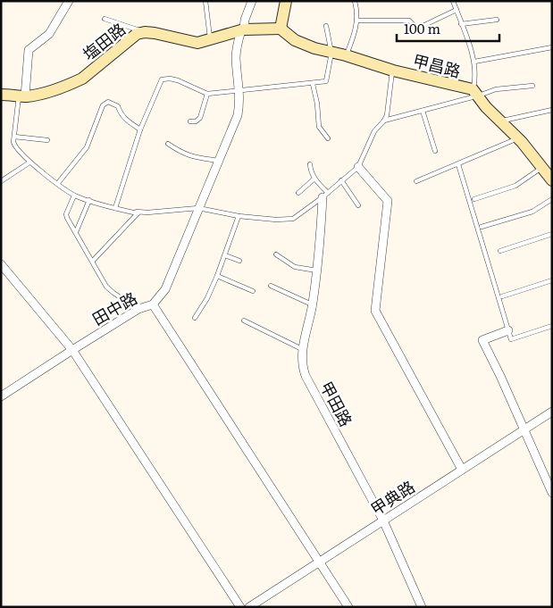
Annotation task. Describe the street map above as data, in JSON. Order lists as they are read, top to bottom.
{
  "streets": {
    "street": [
      "塩田路",
      "甲昌路",
      "田中路",
      "甲田路",
      "甲典路"
    ]
  },
  "crossings": [
    ["塩田路", "甲昌路"],
    ["塩田路", "田中路"],
    ["甲田路", "甲典路"]
  ],
  "scale_bar": "100 m"
}
